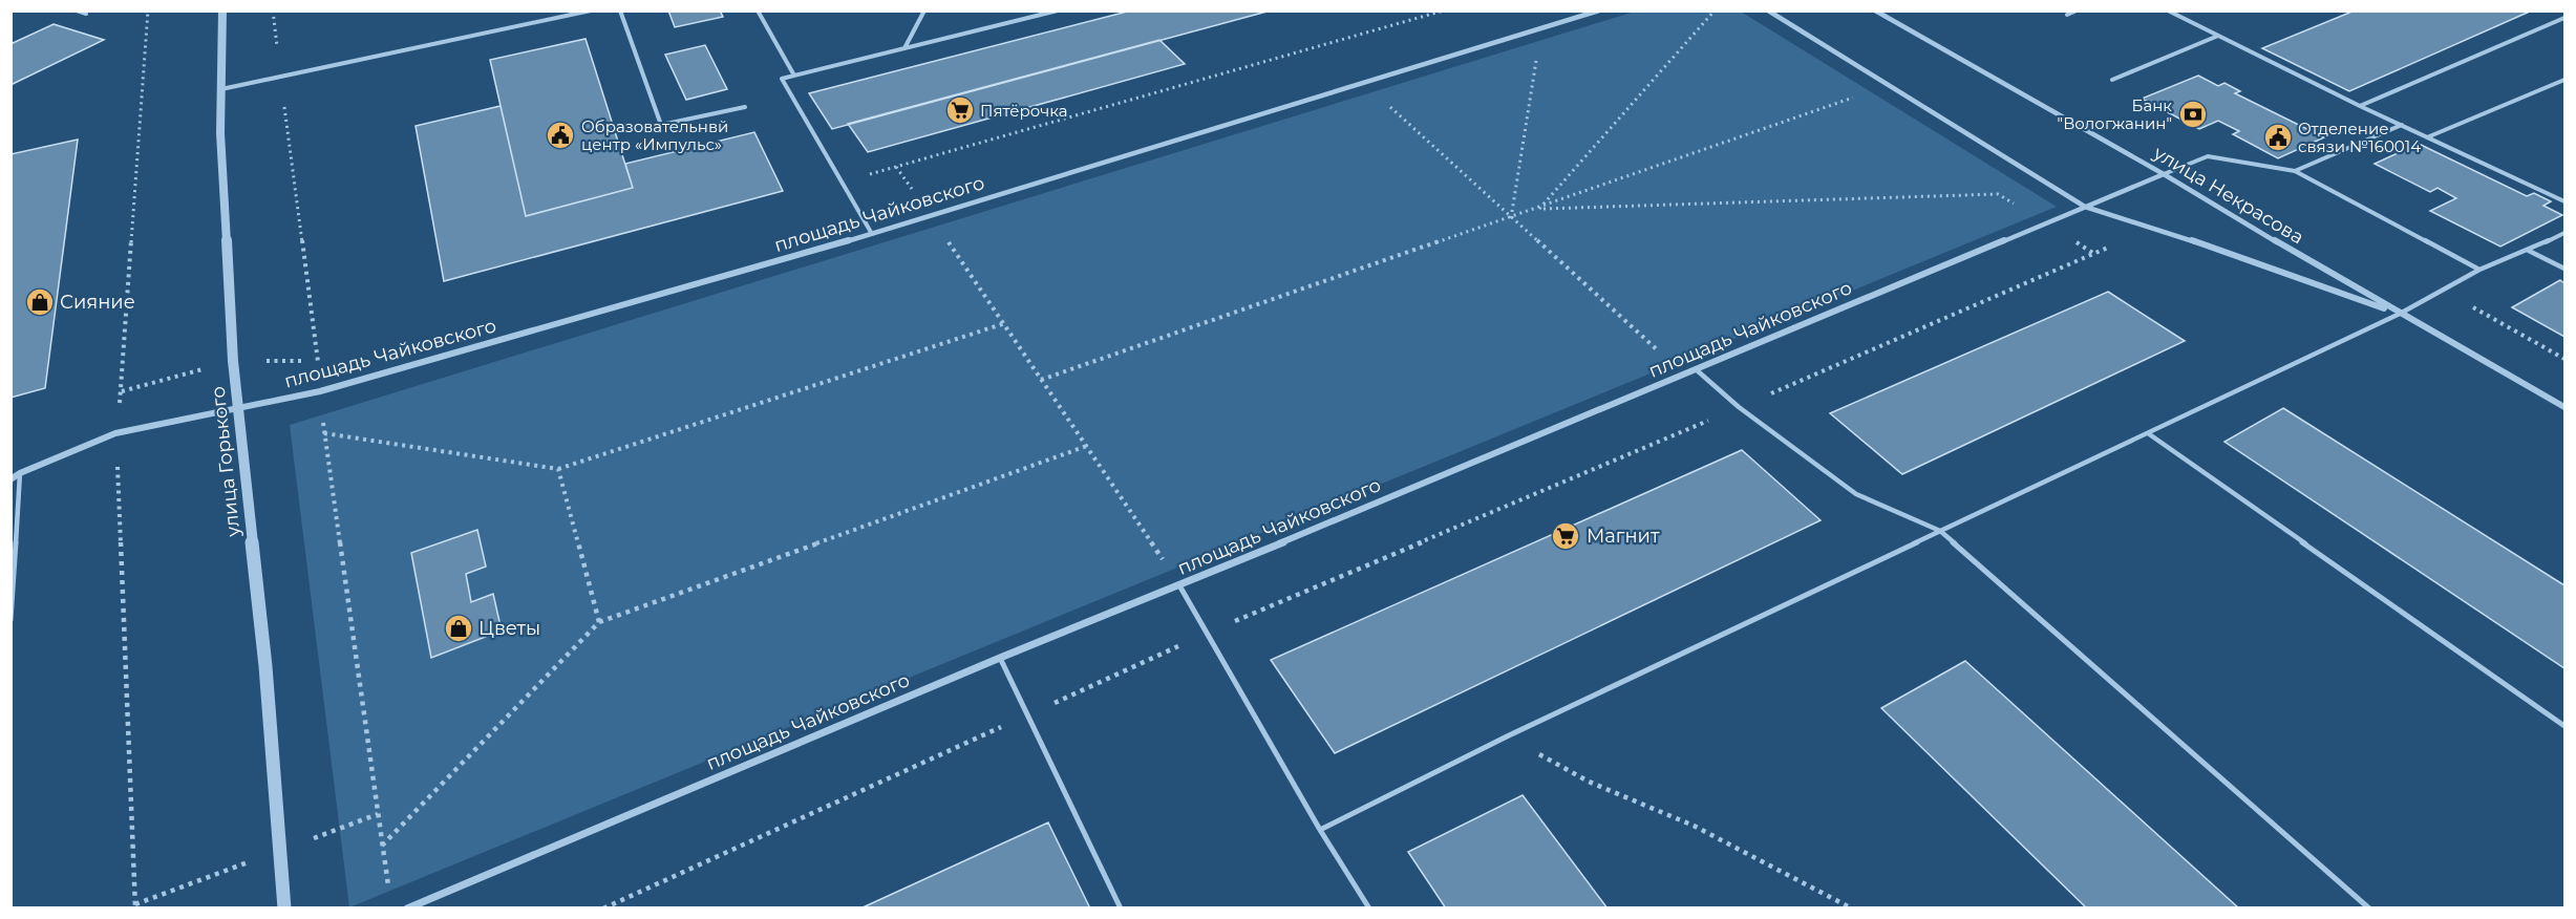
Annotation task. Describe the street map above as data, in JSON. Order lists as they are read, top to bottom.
{
  "streets": {
    "street": ["улица Некрасова", "площадь Чайковского", "улица Горького"]
  },
  "crossings": [
    ["улица Некрасова", "площадь Чайковского"],
    ["площадь Чайковского", "улица Горького"]
  ],
  "places": {
    "supermarket": ["Пятёрочка", "Магнит"],
    "bank": ["Банк \"Вологжанин\""],
    "public building": ["Образовательнвй центр «Импульс»", "Отделение связи №160014"],
    "shop": ["Сияние", "Цветы"]
  }
}
